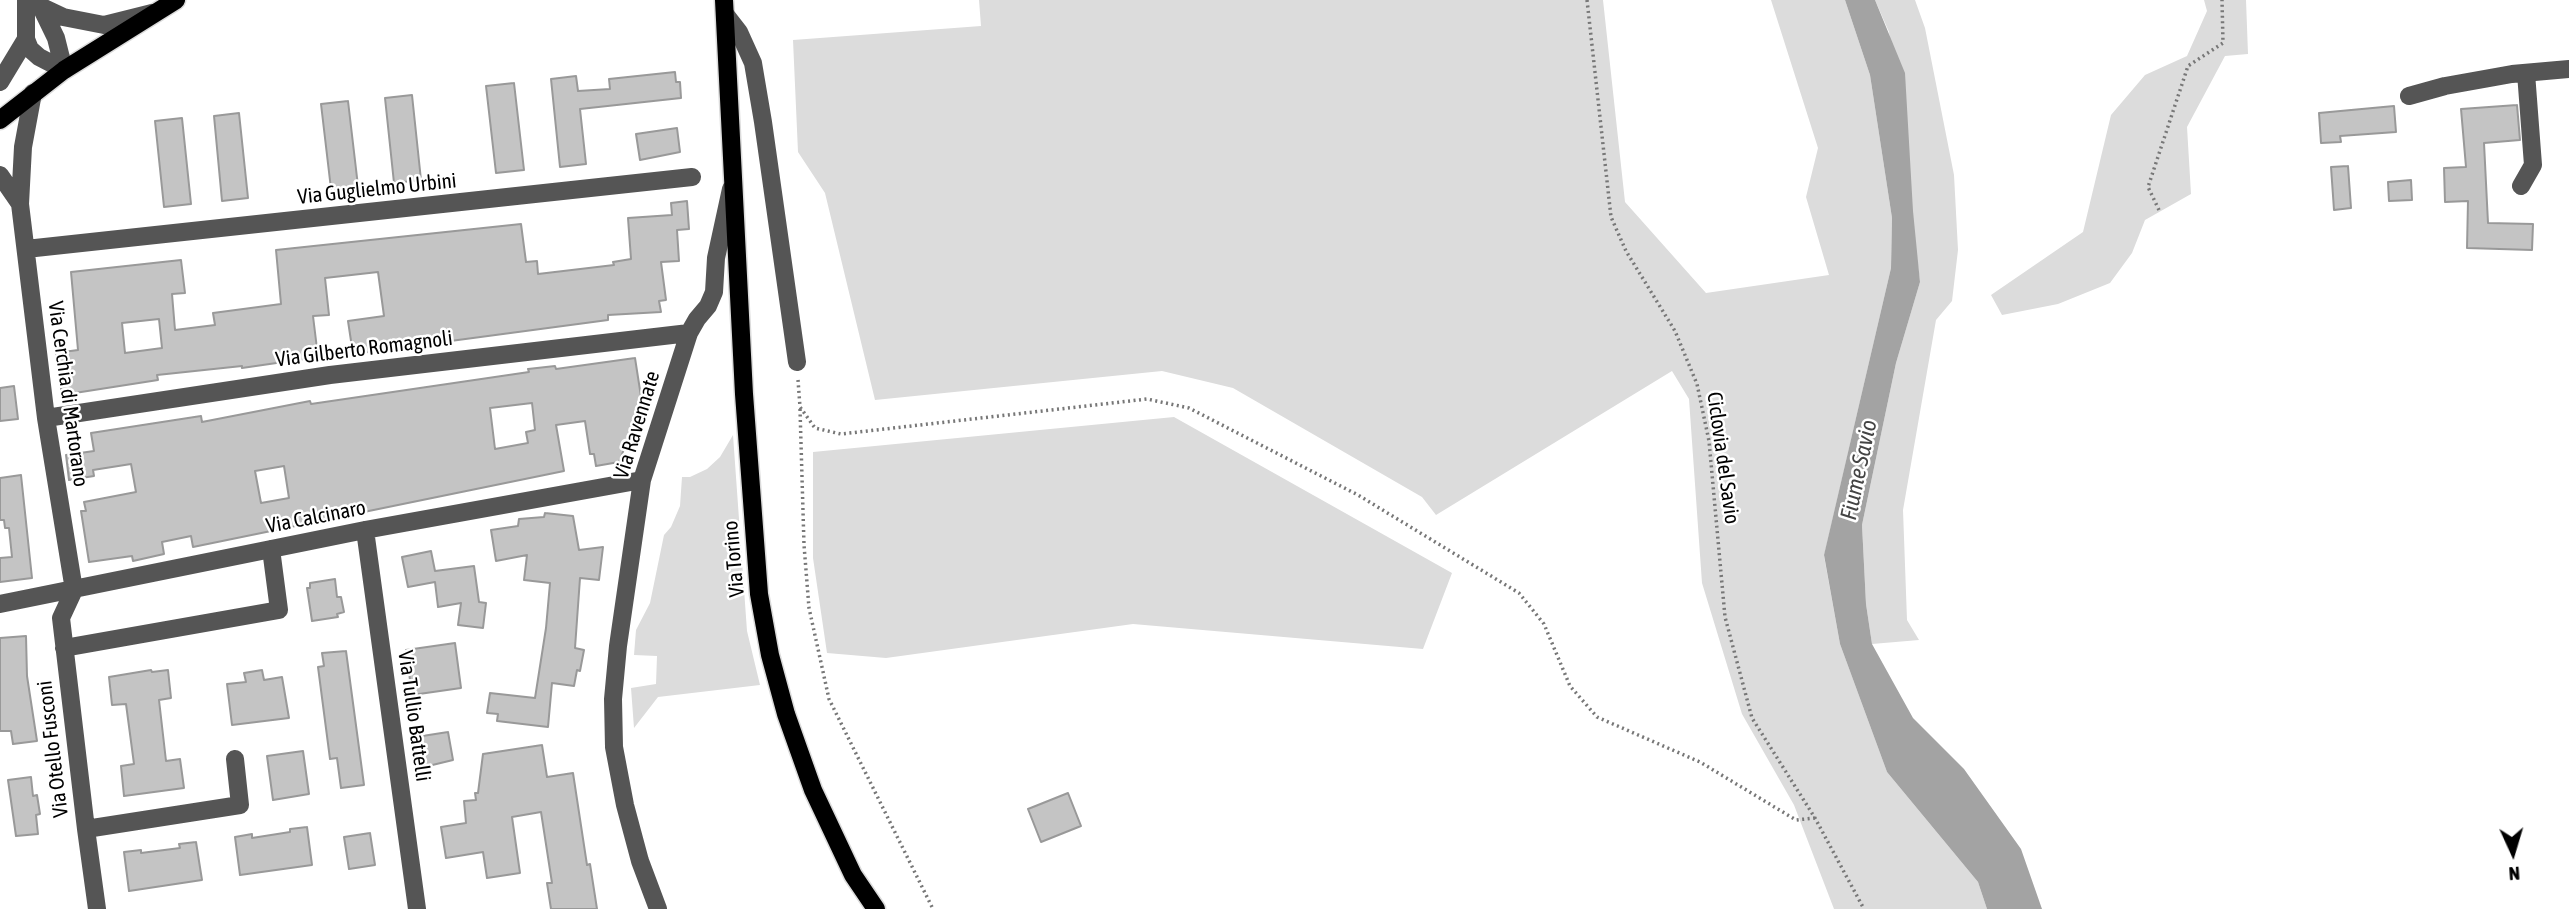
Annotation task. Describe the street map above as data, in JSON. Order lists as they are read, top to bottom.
{
  "streets": {
    "main road": ["Via Ravennate", "Via Torino"],
    "street": [
      "Via Guglielmo Urbini",
      "Via Gilberto Romagnoli",
      "Via Cerchia di Martorano",
      "Via Calcinaro",
      "Via Tullio Battelli",
      "Via Otello Fusconi"
    ],
    "path": ["Ciclovia del Savio"]
  },
  "crossings": [
    ["Via Guglielmo Urbini", "Via Cerchia di Martorano"],
    ["Via Gilberto Romagnoli", "Via Cerchia di Martorano"],
    ["Via Gilberto Romagnoli", "Via Ravennate"],
    ["Via Cerchia di Martorano", "Via Calcinaro"],
    ["Via Cerchia di Martorano", "Via Otello Fusconi"],
    ["Via Ravennate", "Via Calcinaro"],
    ["Via Ravennate", "Via Torino"],
    ["Via Calcinaro", "Via Tullio Battelli"],
    ["Via Calcinaro", "Via Otello Fusconi"]
  ],
  "water": ["Fiume Savio"],
  "north": "bottom"
}
